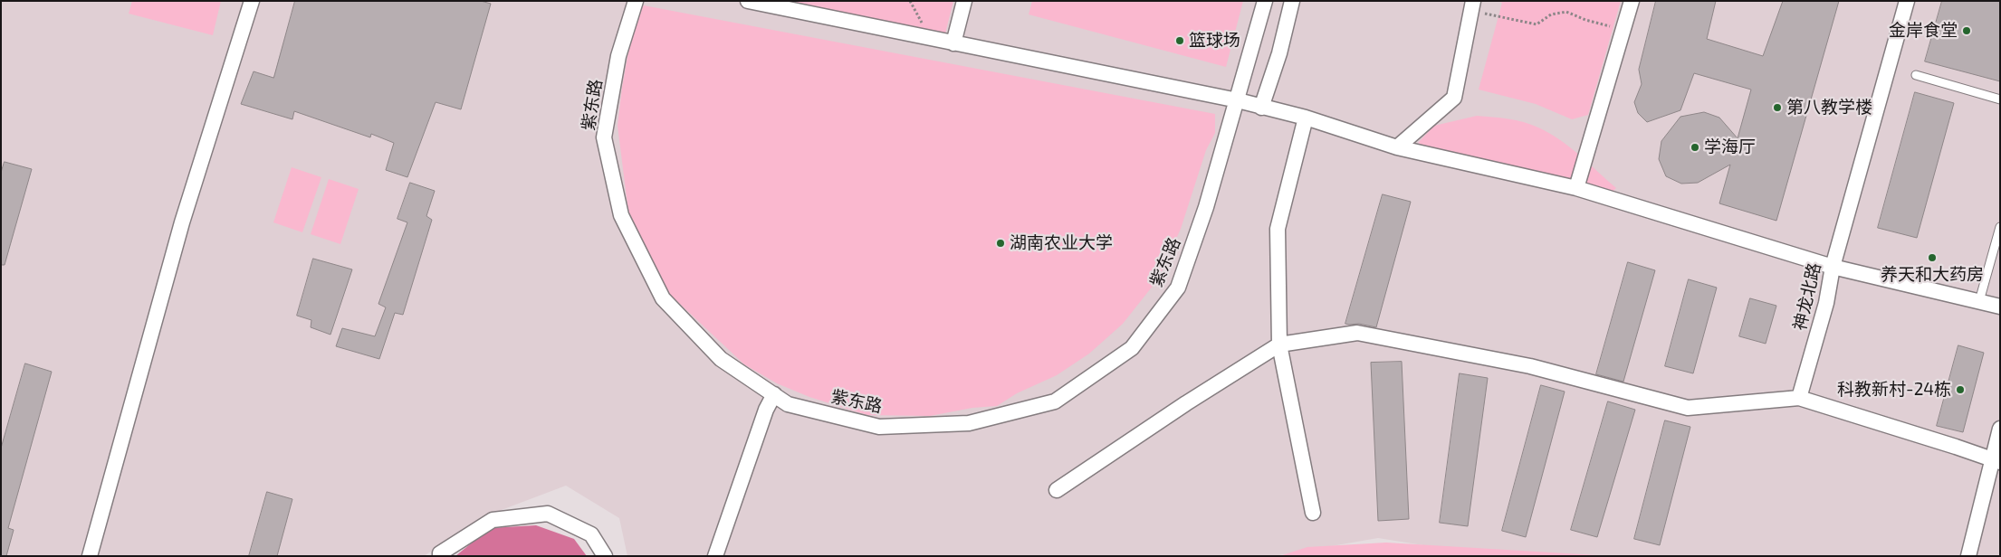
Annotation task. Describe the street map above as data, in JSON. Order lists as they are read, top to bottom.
{
  "streets": {
    "street": ["紫东路", "神龙北路"]
  },
  "places": [
    "金岸食堂",
    "篮球场",
    "第八教学楼",
    "学海厅",
    "湖南农业大学",
    "养天和大药房",
    "科教新村-24栋"
  ]
}
